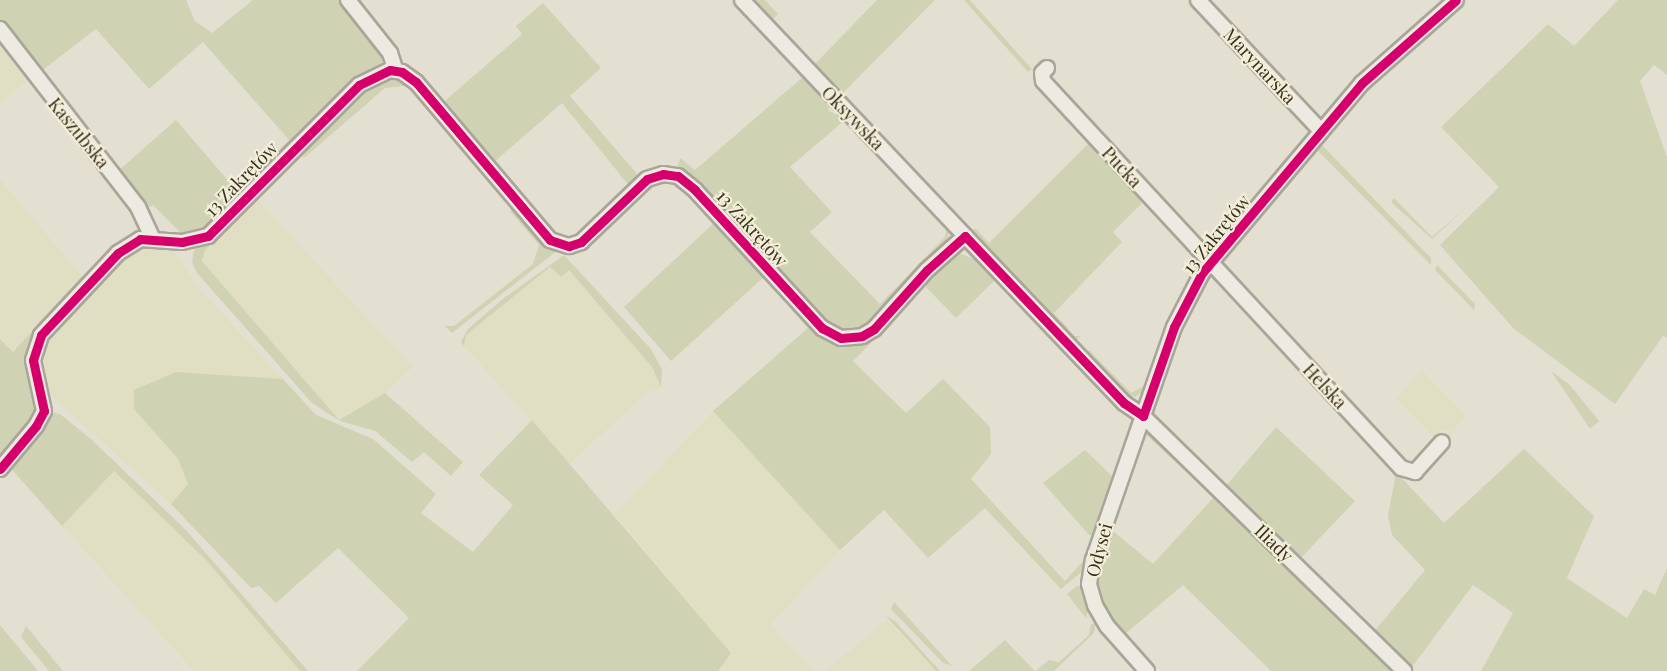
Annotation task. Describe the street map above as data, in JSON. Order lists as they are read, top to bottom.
{
  "streets": {
    "street": [
      "Marynarska",
      "Oksywska",
      "Kaszubska",
      "Pucka",
      "13 Zakrętów",
      "Helska",
      "Iliady",
      "Odysei"
    ]
  },
  "crossings": [
    ["Marynarska", "13 Zakrętów"],
    ["Oksywska", "13 Zakrętów"],
    ["Kaszubska", "13 Zakrętów"],
    ["Pucka", "13 Zakrętów"],
    ["Pucka", "Helska"],
    ["13 Zakrętów", "Helska"],
    ["13 Zakrętów", "Iliady"],
    ["13 Zakrętów", "Odysei"],
    ["Iliady", "Odysei"]
  ]
}
